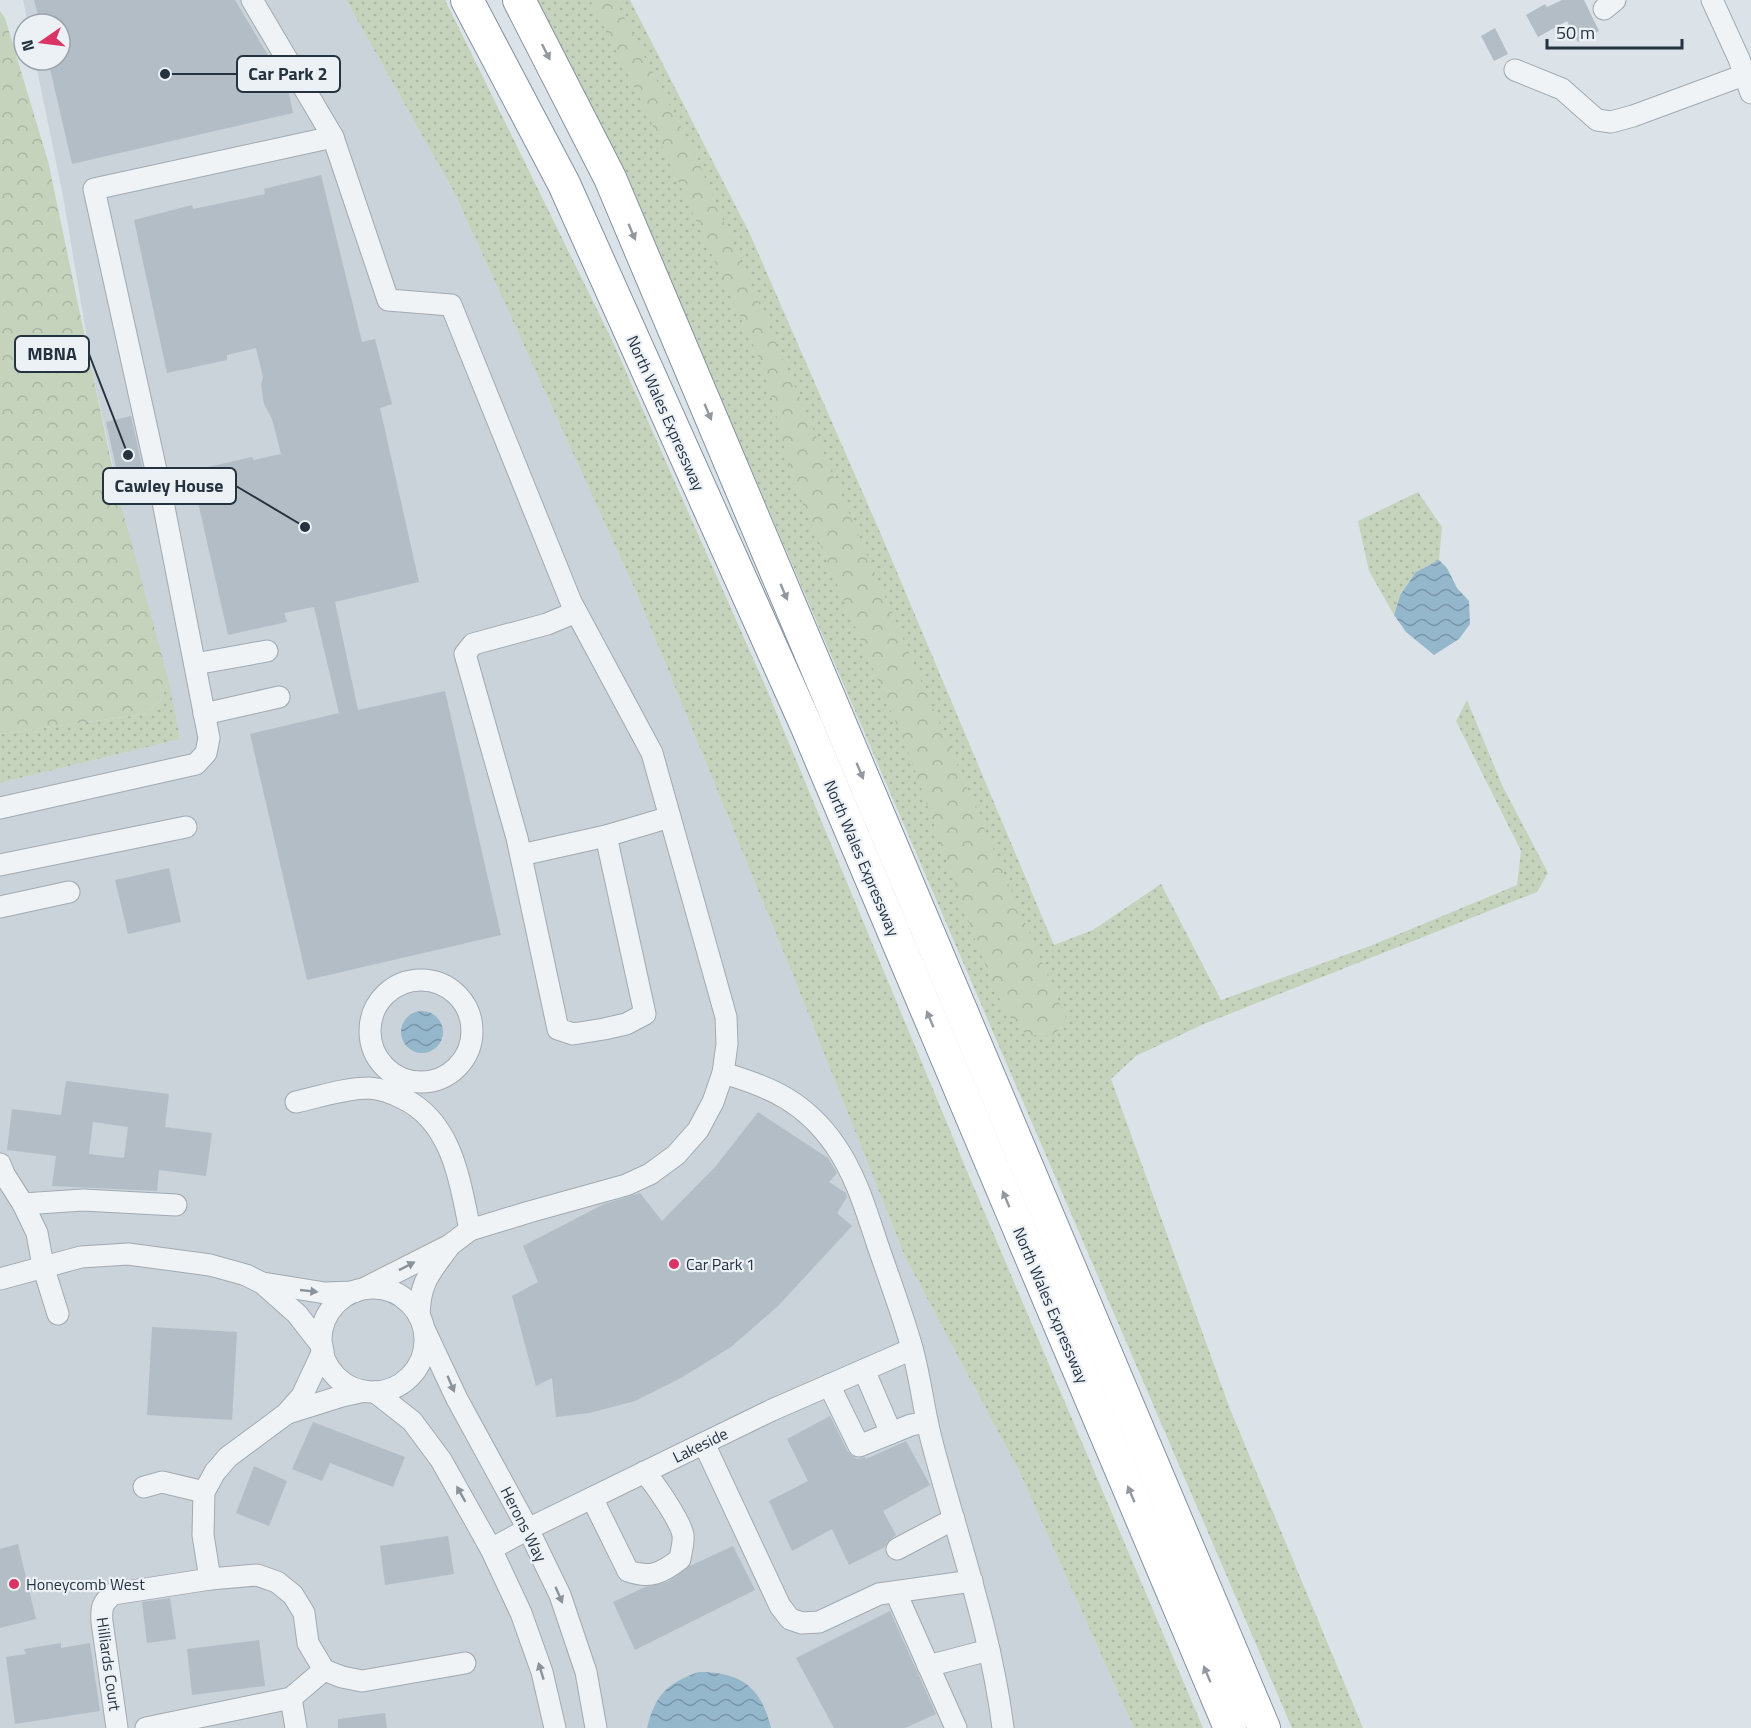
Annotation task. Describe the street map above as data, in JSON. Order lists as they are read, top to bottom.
{
  "streets": {
    "highway": ["North Wales Expressway"],
    "street": ["Lakeside", "Herons Way", "Hilliards Court"]
  },
  "crossings": [
    ["Lakeside", "Herons Way"]
  ],
  "places": [
    "Car Park 2",
    "MBNA",
    "Cawley House",
    "Car Park 1",
    "Honeycomb West"
  ],
  "scale_bar": "50 m",
  "north": "left"
}
